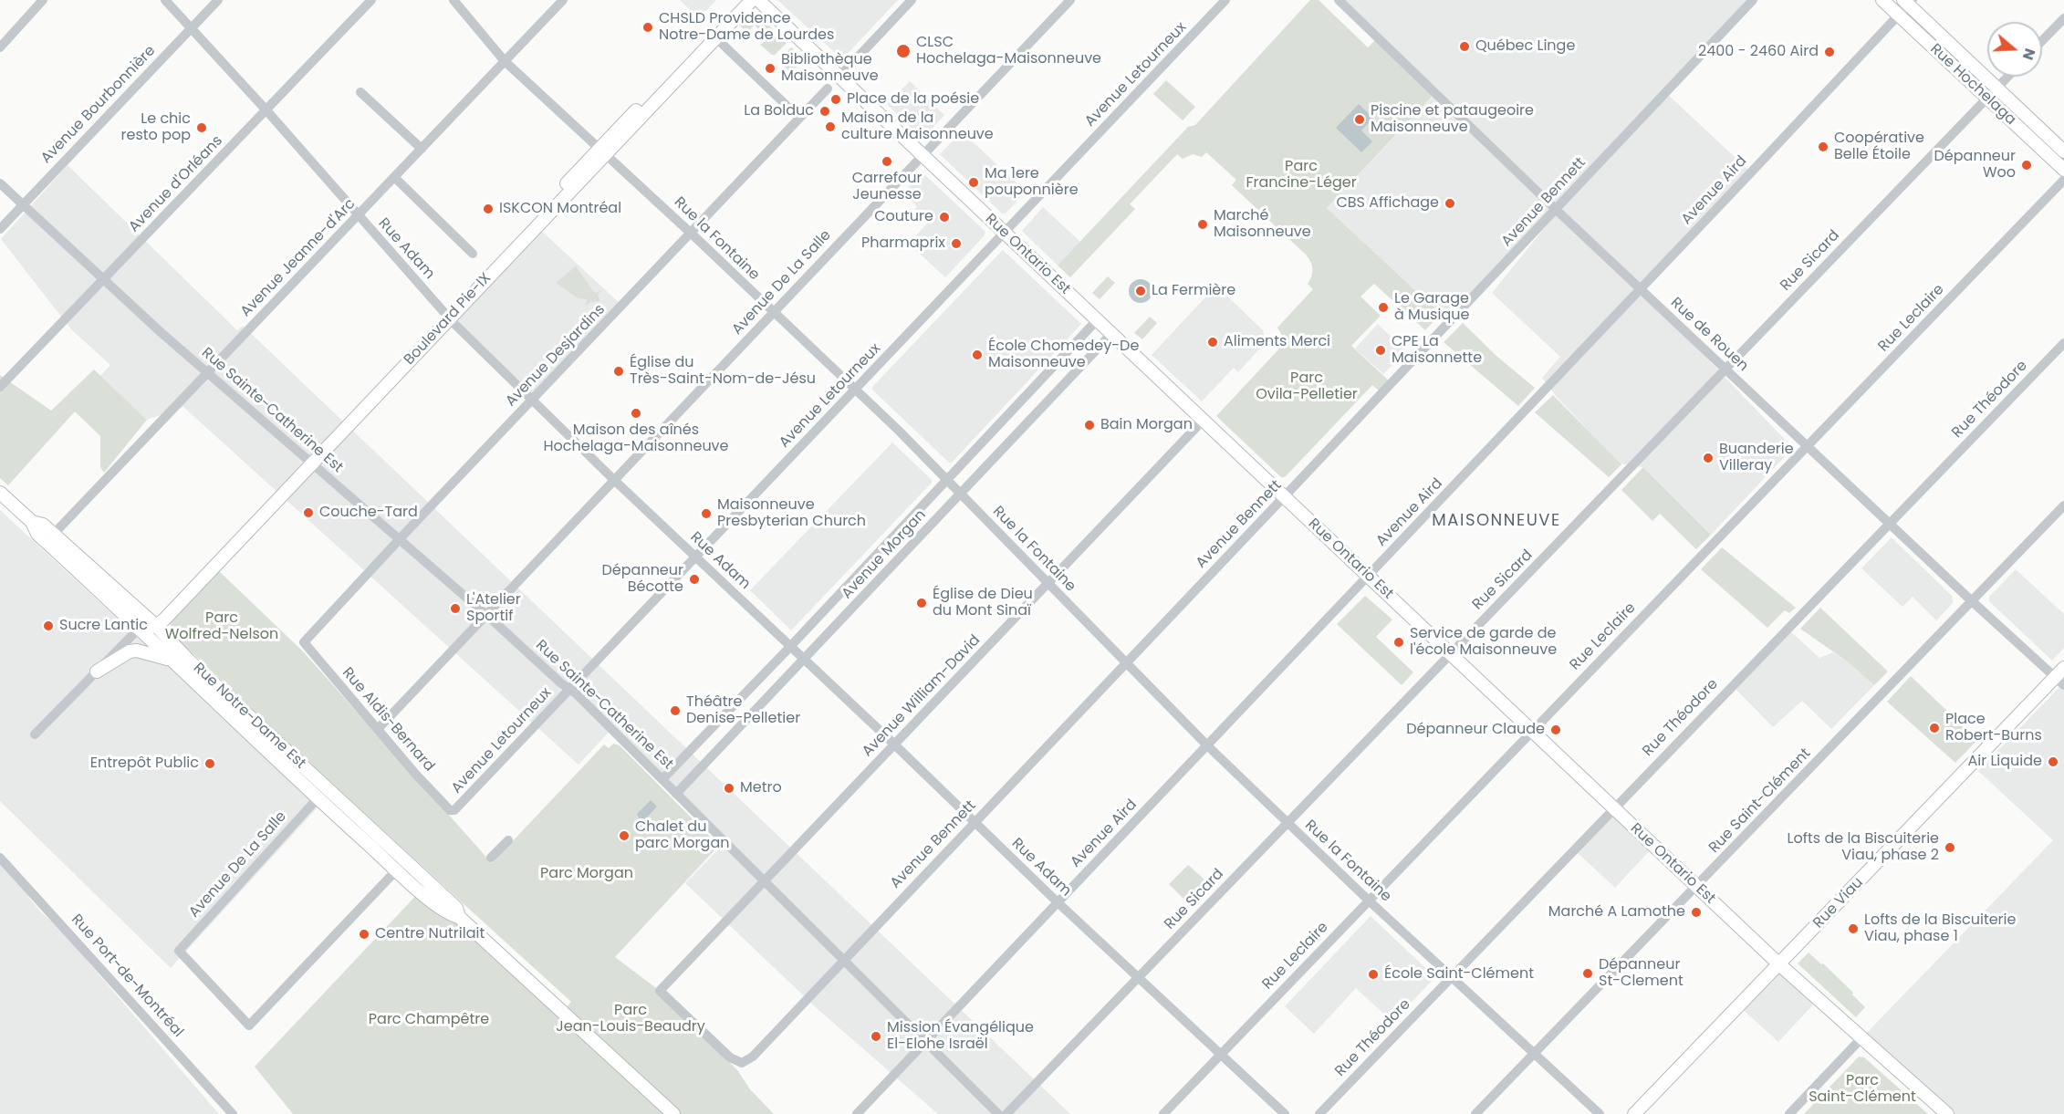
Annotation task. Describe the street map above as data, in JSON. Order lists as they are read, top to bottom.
{
  "streets": {
    "main road": [
      "Rue Hochelaga",
      "Rue Ontario Est",
      "Boulevard Pie-IX",
      "Rue Notre-Dame Est",
      "Rue Viau"
    ],
    "street": [
      "Avenue Letourneux",
      "Avenue Bourbonnière",
      "Avenue d'Orléans",
      "Avenue Aird",
      "Avenue Bennett",
      "Rue la Fontaine",
      "Rue Adam",
      "Avenue Jeanne-d'Arc",
      "Rue Sicard",
      "Avenue De La Salle",
      "Rue Leclaire",
      "Rue de Rouen",
      "Avenue Desjardins",
      "Rue Théodore",
      "Rue Sainte-Catherine Est",
      "Avenue Morgan",
      "Avenue William-David",
      "Rue Aldis-Bernard",
      "Rue Saint-Clément",
      "Rue Port-de-Montréal"
    ]
  },
  "crossings": [
    ["Avenue Letourneux", "Rue la Fontaine"],
    ["Avenue Letourneux", "Rue Adam"],
    ["Avenue Letourneux", "Rue Ontario Est"],
    ["Avenue Letourneux", "Rue Sainte-Catherine Est"],
    ["Avenue Letourneux", "Rue Aldis-Bernard"],
    ["Rue Hochelaga", "Avenue Aird"],
    ["Rue Hochelaga", "Rue Sicard"],
    ["Avenue Bourbonnière", "Rue Adam"],
    ["Avenue Bourbonnière", "Rue Sainte-Catherine Est"],
    ["Avenue d'Orléans", "Rue Adam"],
    ["Avenue d'Orléans", "Rue Sainte-Catherine Est"],
    ["Avenue Aird", "Rue la Fontaine"],
    ["Avenue Aird", "Rue Adam"],
    ["Avenue Aird", "Rue Ontario Est"],
    ["Avenue Aird", "Rue de Rouen"],
    ["Avenue Aird", "Rue Sainte-Catherine Est"],
    ["Avenue Bennett", "Rue la Fontaine"],
    ["Avenue Bennett", "Rue Adam"],
    ["Avenue Bennett", "Rue Ontario Est"],
    ["Avenue Bennett", "Rue de Rouen"],
    ["Avenue Bennett", "Rue Sainte-Catherine Est"],
    ["Avenue Bennett", "Avenue William-David"],
    ["Rue la Fontaine", "Avenue Jeanne-d'Arc"],
    ["Rue la Fontaine", "Rue Sicard"],
    ["Rue la Fontaine", "Avenue De La Salle"],
    ["Rue la Fontaine", "Rue Leclaire"],
    ["Rue la Fontaine", "Boulevard Pie-IX"],
    ["Rue la Fontaine", "Avenue Desjardins"],
    ["Rue la Fontaine", "Rue Théodore"],
    ["Rue la Fontaine", "Avenue Morgan"],
    ["Rue la Fontaine", "Avenue William-David"],
    ["Rue la Fontaine", "Rue Saint-Clément"],
    ["Rue Adam", "Avenue Jeanne-d'Arc"],
    ["Rue Adam", "Rue Sicard"],
    ["Rue Adam", "Avenue De La Salle"],
    ["Rue Adam", "Rue Leclaire"],
    ["Rue Adam", "Boulevard Pie-IX"],
    ["Rue Adam", "Avenue Desjardins"],
    ["Rue Adam", "Avenue Morgan"],
    ["Rue Adam", "Avenue William-David"],
    ["Rue Ontario Est", "Rue Sicard"],
    ["Rue Ontario Est", "Avenue De La Salle"],
    ["Rue Ontario Est", "Rue Leclaire"],
    ["Rue Ontario Est", "Rue Théodore"],
    ["Rue Ontario Est", "Avenue Morgan"],
    ["Rue Ontario Est", "Avenue William-David"],
    ["Rue Ontario Est", "Rue Saint-Clément"],
    ["Rue Ontario Est", "Rue Viau"],
    ["Avenue Jeanne-d'Arc", "Rue Sainte-Catherine Est"],
    ["Avenue Jeanne-d'Arc", "Rue Notre-Dame Est"],
    ["Rue Sicard", "Rue de Rouen"],
    ["Avenue De La Salle", "Rue Sainte-Catherine Est"],
    ["Avenue De La Salle", "Rue Notre-Dame Est"],
    ["Avenue De La Salle", "Rue Aldis-Bernard"],
    ["Rue Leclaire", "Rue de Rouen"],
    ["Boulevard Pie-IX", "Rue Sainte-Catherine Est"],
    ["Boulevard Pie-IX", "Rue Notre-Dame Est"],
    ["Rue de Rouen", "Rue Théodore"],
    ["Rue de Rouen", "Rue Saint-Clément"],
    ["Rue de Rouen", "Rue Viau"],
    ["Avenue Desjardins", "Rue Sainte-Catherine Est"],
    ["Avenue Desjardins", "Rue Aldis-Bernard"],
    ["Rue Sainte-Catherine Est", "Avenue Morgan"],
    ["Rue Sainte-Catherine Est", "Avenue William-David"]
  ],
  "districts": ["MAISONNEUVE"],
  "parks": [
    "Parc Francine-Léger",
    "Parc Ovila-Pelletier",
    "Parc Wolfred-Nelson",
    "Parc Morgan",
    "Parc Jean-Louis-Beaudry",
    "Parc Champêtre",
    "Parc Saint-Clément"
  ],
  "places": [
    "CHSLD Providence Notre-Dame de Lourdes",
    "Québec Linge",
    "CLSC Hochelaga-Maisonneuve",
    "2400 - 2460 Aird",
    "Bibliothèque Maisonneuve",
    "Place de la poésie",
    "La Bolduc",
    "Piscine et pataugeoire Maisonneuve",
    "Maison de la culture Maisonneuve",
    "Le chic resto pop",
    "Coopérative Belle Étoile",
    "Carrefour Jeunesse",
    "Dépanneur Woo",
    "Ma 1ere pouponnière",
    "CBS Affichage",
    "ISKCON Montréal",
    "Couture",
    "Marché Maisonneuve",
    "Pharmaprix",
    "La Fermière",
    "Le Garage à Musique",
    "Aliments Merci",
    "CPE La Maisonnette",
    "École Chomedey-De Maisonneuve",
    "Église du Très-Saint-Nom-de-Jésu",
    "Maison des aînés Hochelaga-Maisonneuve",
    "Bain Morgan",
    "Buanderie Villeray",
    "Couche-Tard",
    "Maisonneuve Presbyterian Church",
    "Dépanneur Bécotte",
    "Église de Dieu du Mont Sinaï",
    "L'Atelier Sportif",
    "Sucre Lantic",
    "Service de garde de l'école Maisonneuve",
    "Théâtre Denise-Pelletier",
    "Place Robert-Burns",
    "Dépanneur Claude",
    "Air Liquide",
    "Entrepôt Public",
    "Metro",
    "Chalet du parc Morgan",
    "Lofts de la Biscuiterie Viau, phase 2",
    "Marché A Lamothe",
    "Lofts de la Biscuiterie Viau, phase 1",
    "Centre Nutrilait",
    "Dépanneur St-Clement",
    "École Saint-Clément",
    "Mission Évangélique El-Elohe Israël"
  ],
  "north": "right"
}
